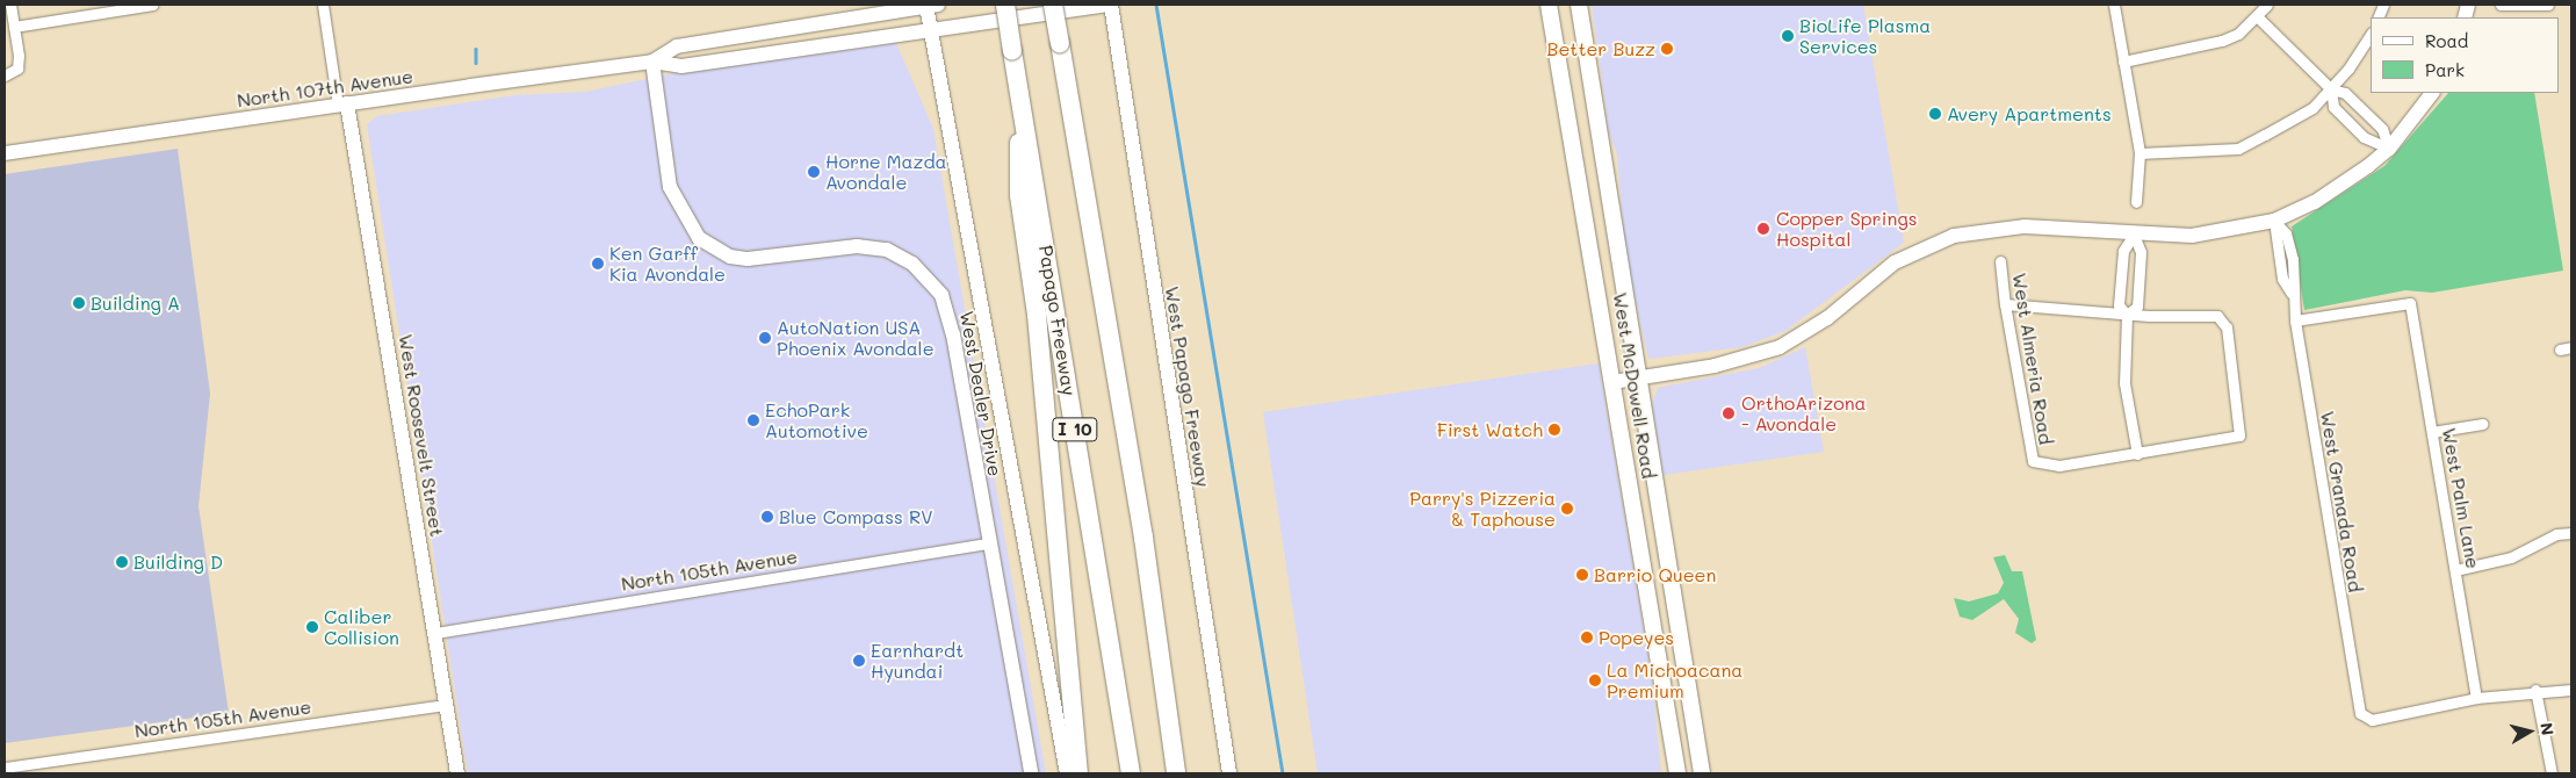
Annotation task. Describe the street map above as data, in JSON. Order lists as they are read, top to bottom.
{
  "streets": {
    "highway": ["Papago Freeway", "I 10"],
    "main road": [
      "North 107th Avenue",
      "West McDowell Road",
      "West Papago Freeway",
      "West Dealer Drive",
      "West Roosevelt Street"
    ],
    "street": [
      "West Almeria Road",
      "West Palm Lane",
      "West Granada Road",
      "North 105th Avenue"
    ]
  },
  "crossings": [
    ["North 107th Avenue", "West Papago Freeway"],
    ["North 107th Avenue", "West Dealer Drive"],
    ["North 107th Avenue", "West Roosevelt Street"],
    ["West Dealer Drive", "North 105th Avenue"],
    ["West Roosevelt Street", "North 105th Avenue"],
    ["West Palm Lane", "West Granada Road"]
  ],
  "places": [
    "BioLife Plasma Services",
    "Better Buzz",
    "Avery Apartments",
    "Horne Mazda Avondale",
    "Copper Springs Hospital",
    "Ken Garff Kia Avondale",
    "Building A",
    "AutoNation USA Phoenix Avondale",
    "OrthoArizona - Avondale",
    "EchoPark Automotive",
    "First Watch",
    "Parry's Pizzeria & Taphouse",
    "Blue Compass RV",
    "Building D",
    "Barrio Queen",
    "Caliber Collision",
    "Popeyes",
    "Earnhardt Hyundai",
    "La Michoacana Premium"
  ],
  "legend": ["Road", "Park"],
  "north": "right"
}
